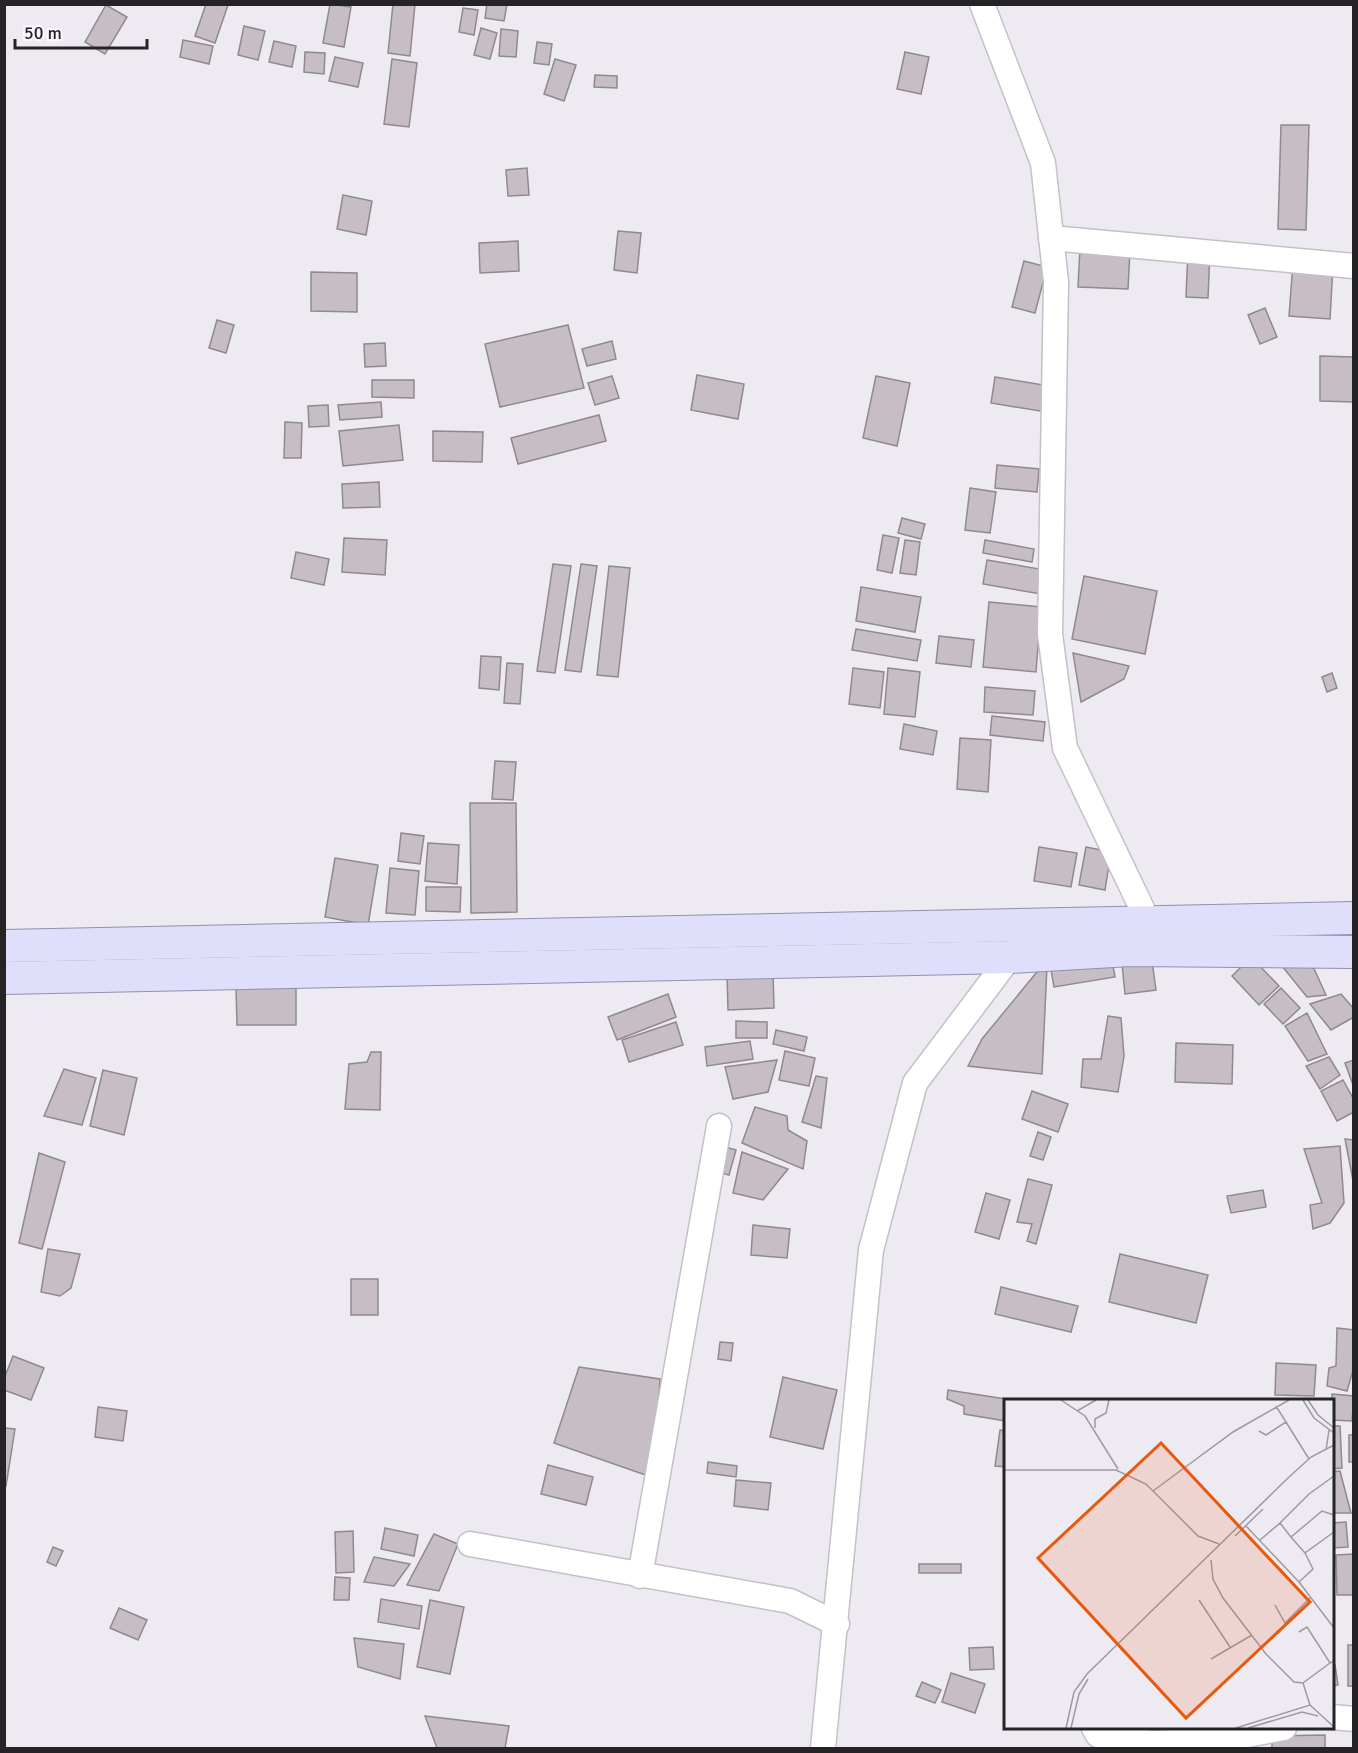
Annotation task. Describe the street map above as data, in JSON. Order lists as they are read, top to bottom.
{
  "scale_bar": "50 m"
}
